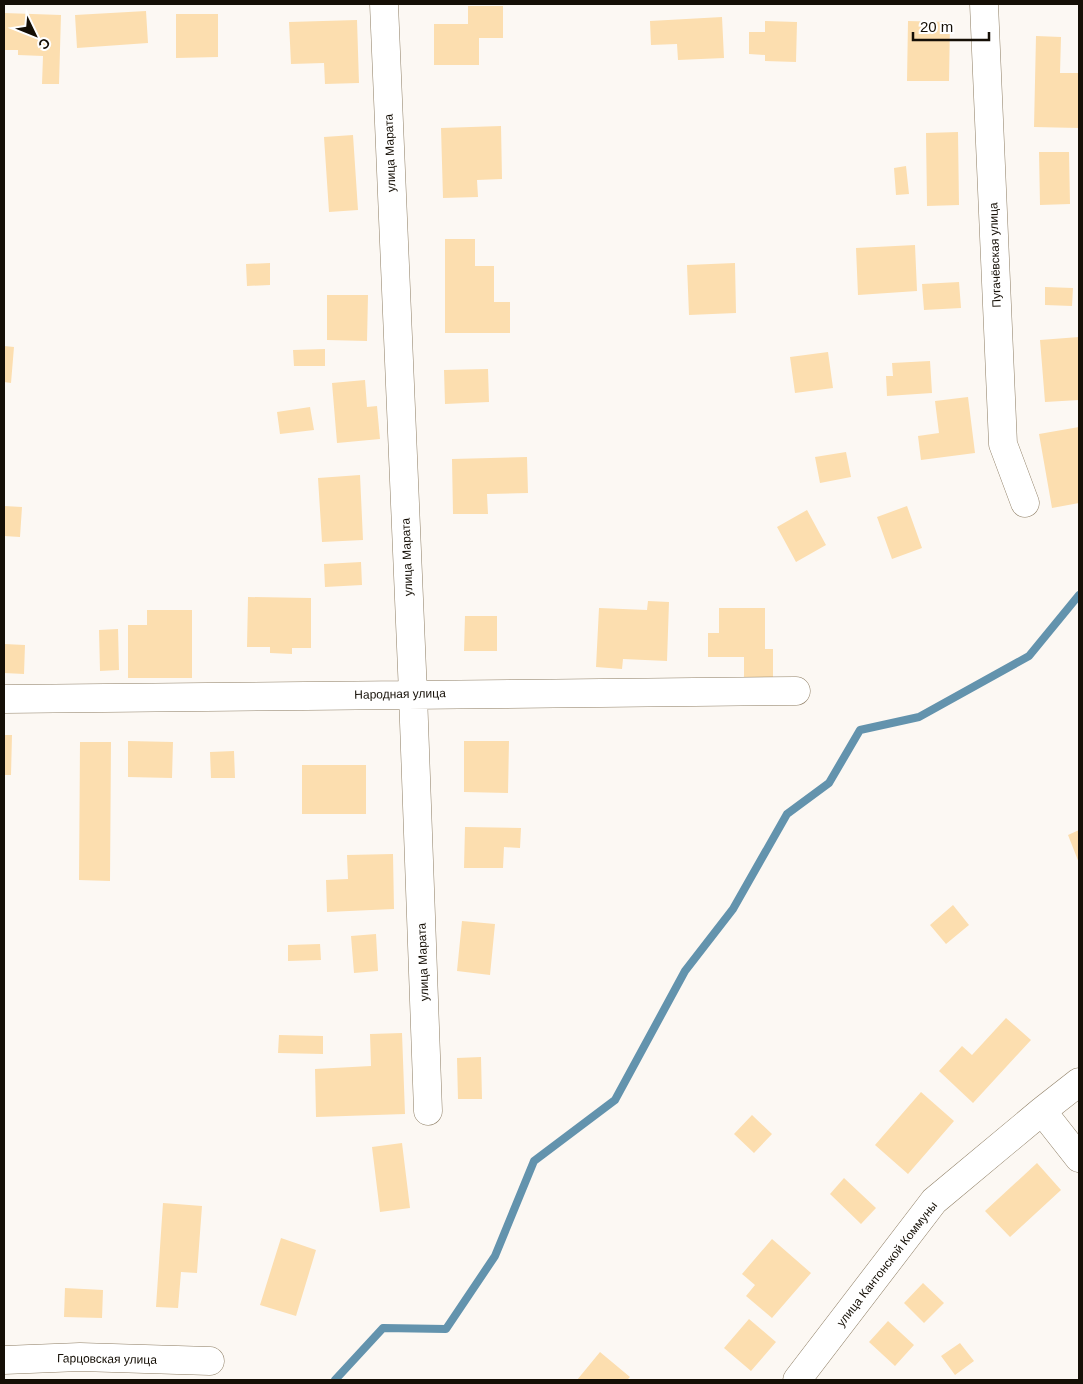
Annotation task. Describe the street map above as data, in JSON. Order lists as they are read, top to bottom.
{
  "streets": {
    "street": [
      "улица Марата",
      "Пугачёвская улица",
      "Народная улица",
      "улица Кантонской Коммуны",
      "Гарцовская улица"
    ]
  },
  "crossings": [
    ["улица Марата", "Народная улица"]
  ],
  "scale_bar": "20 m",
  "north": "bottom right"
}
